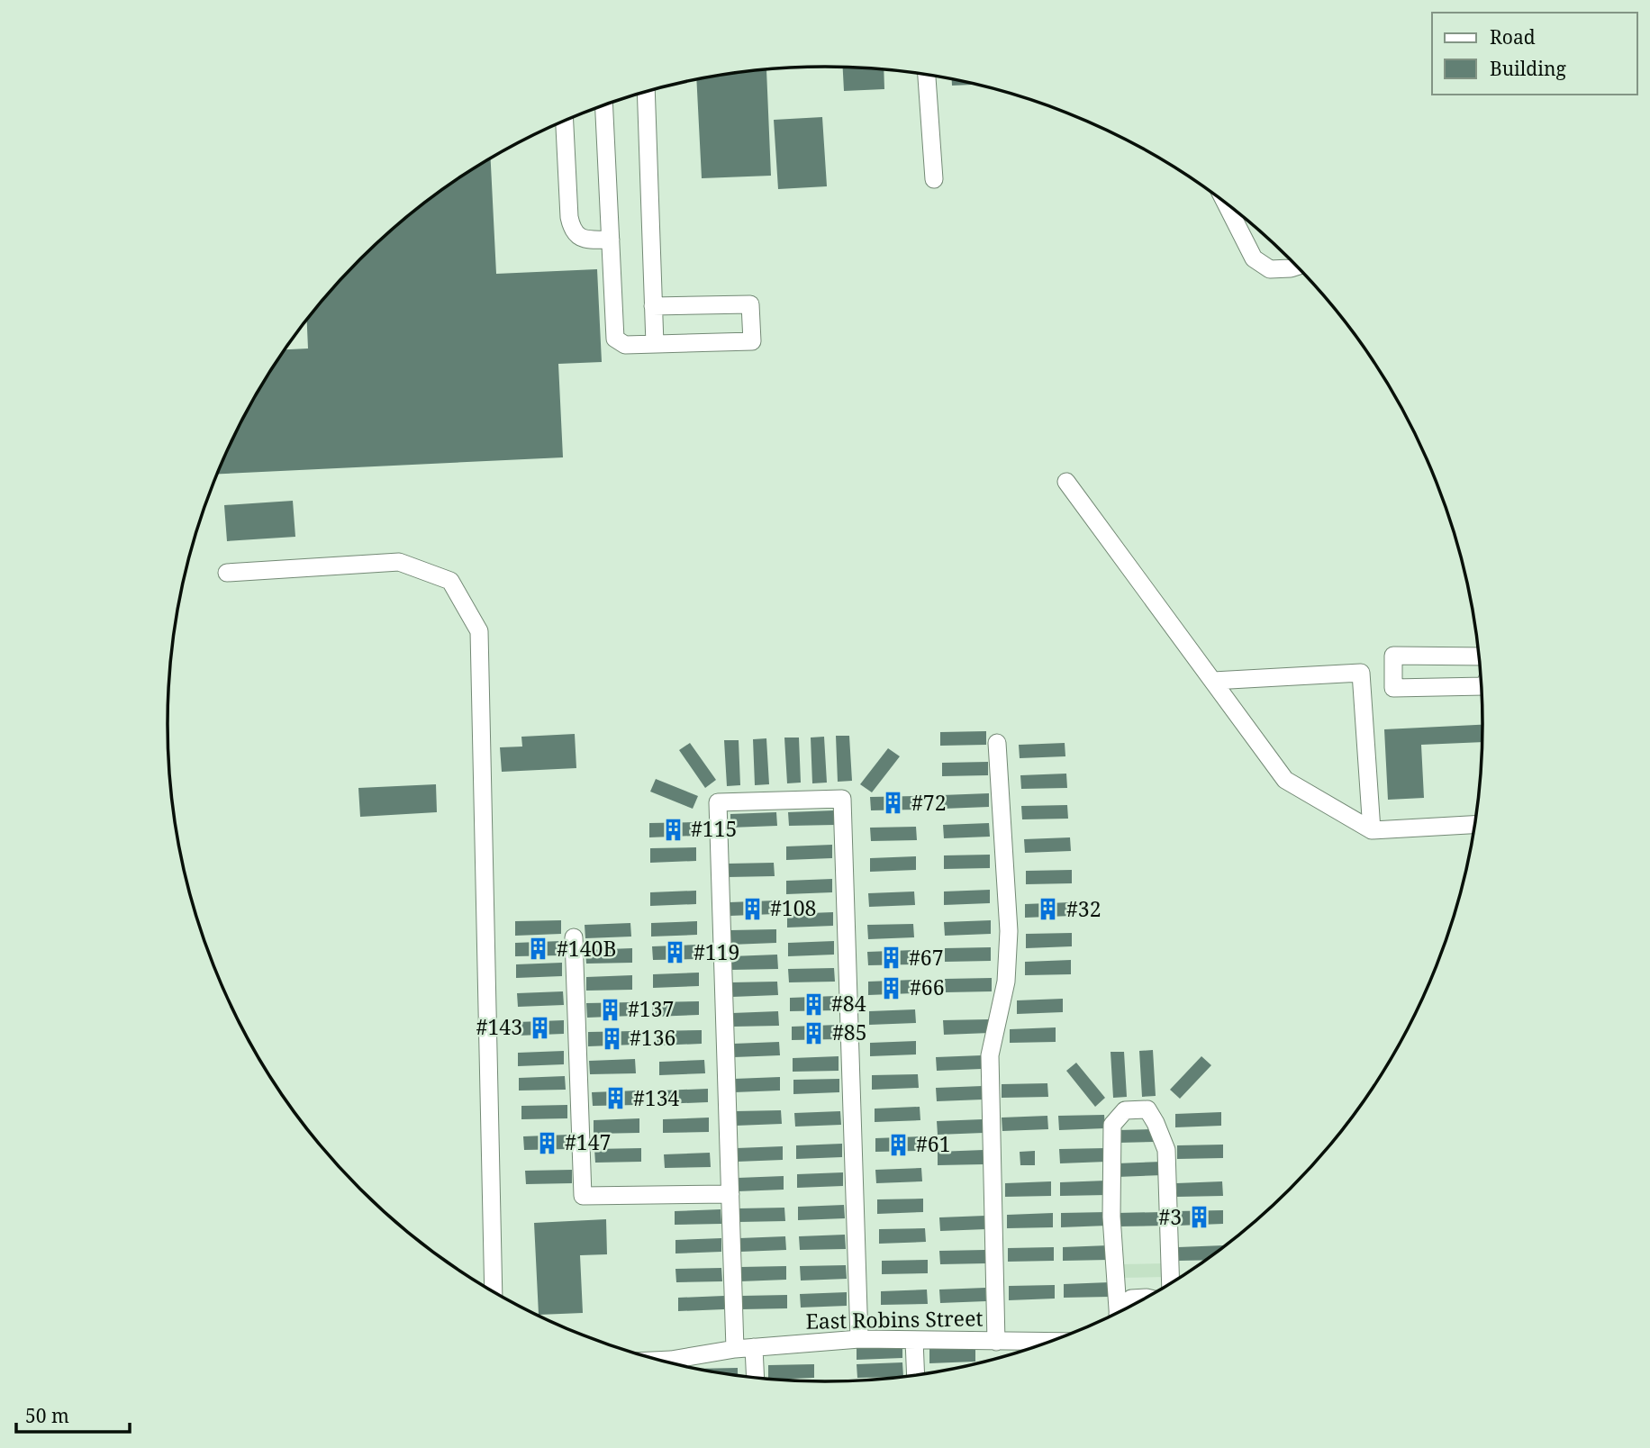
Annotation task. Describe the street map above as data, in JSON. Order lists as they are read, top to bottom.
{
  "streets": {
    "street": ["East Robins Street"]
  },
  "places": {
    "building": [
      "#72",
      "#115",
      "#108",
      "#32",
      "#140B",
      "#119",
      "#67",
      "#66",
      "#84",
      "#137",
      "#143",
      "#85",
      "#136",
      "#134",
      "#147",
      "#61",
      "#3"
    ]
  },
  "legend": ["Road", "Building"],
  "scale_bar": "50 m"
}
